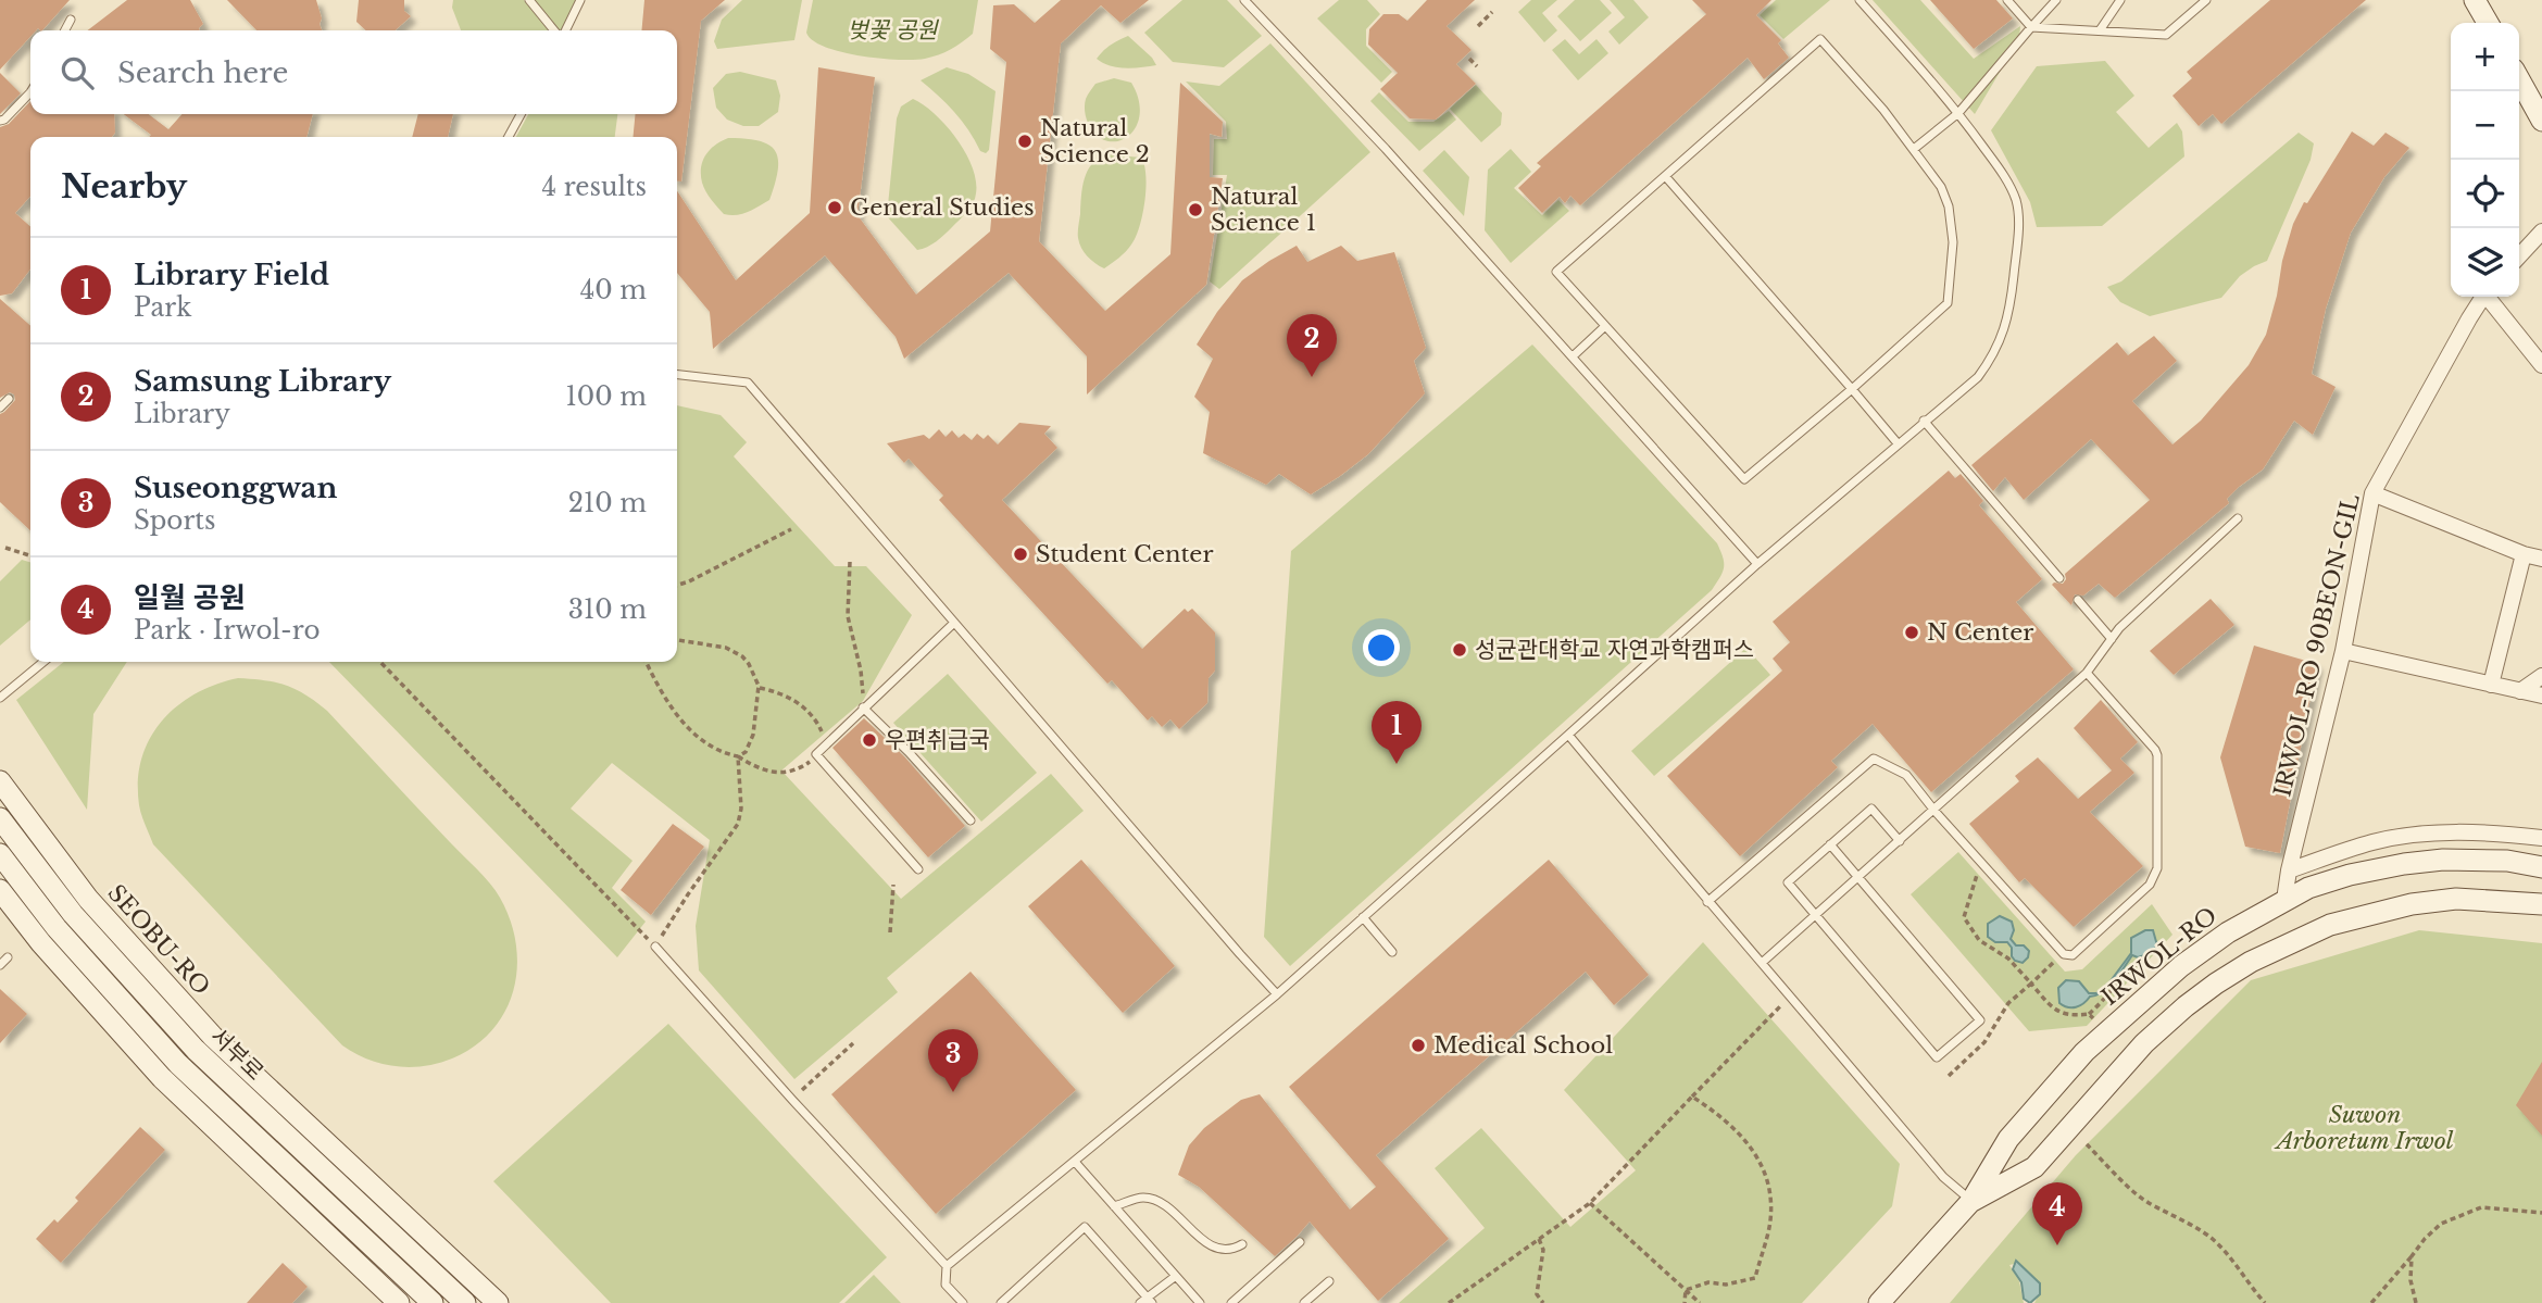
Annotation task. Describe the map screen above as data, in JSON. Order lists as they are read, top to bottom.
{
  "streets": {
    "street": [
      "IRWOL-RO 90BEON-GIL",
      "SEOBU-RO",
      "IRWOL-RO",
      "서부로"
    ]
  },
  "crossings": [
    ["IRWOL-RO 90BEON-GIL", "IRWOL-RO"]
  ],
  "parks": ["벚꽃 공원", "Suwon Arboretum Irwol"],
  "places": [
    "Natural Science 2",
    "General Studies",
    "Natural Science 1",
    "Student Center",
    "N Center",
    "성균관대학교 자연과학캠퍼스",
    "우편취급국",
    "Medical School"
  ],
  "page": {
    "map_buttons": ["+", "−"],
    "search": "Search here",
    "heading": ["Nearby", "4 results"],
    "list": [
      {
        "mark": "1",
        "name": "Library Field",
        "note": "Park",
        "value": "40 m"
      },
      {
        "mark": "2",
        "name": "Samsung Library",
        "note": "Library",
        "value": "100 m"
      },
      {
        "mark": "3",
        "name": "Suseonggwan",
        "note": "Sports",
        "value": "210 m"
      },
      {
        "mark": "4",
        "name": "일월 공원",
        "note": "Park · Irwol-ro",
        "value": "310 m"
      }
    ],
    "pins": [
      "2",
      "1",
      "3",
      "4"
    ]
  }
}
